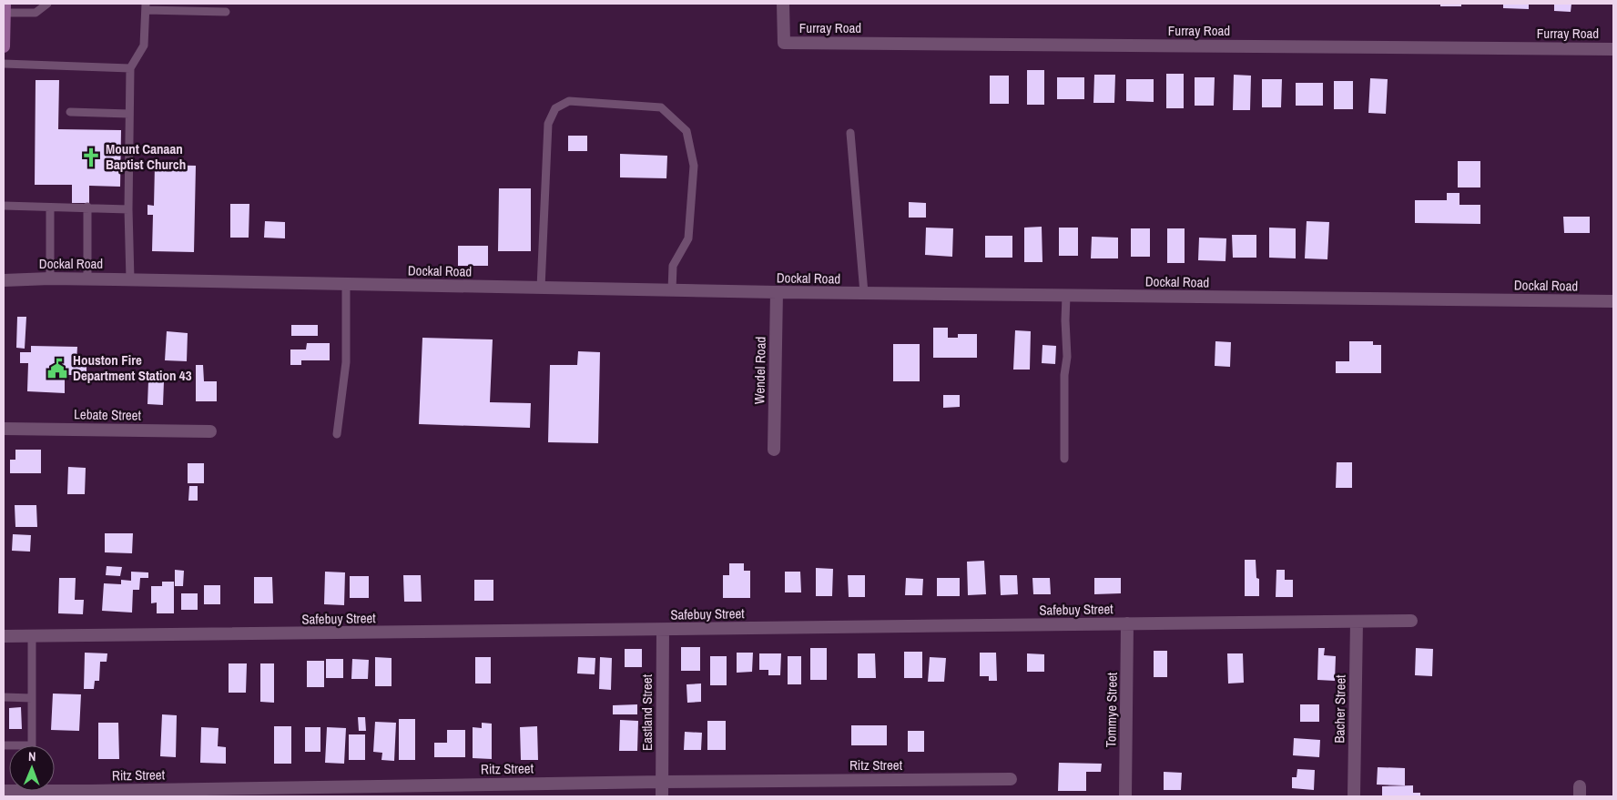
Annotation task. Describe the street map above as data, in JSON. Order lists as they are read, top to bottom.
{
  "streets": {
    "street": [
      "Furray Road",
      "Dockal Road",
      "Wendel Road",
      "Lebate Street",
      "Safebuy Street",
      "Bacher Street",
      "Tommye Street",
      "Eastland Street",
      "Ritz Street"
    ]
  },
  "crossings": [
    ["Dockal Road", "Wendel Road"],
    ["Safebuy Street", "Bacher Street"],
    ["Safebuy Street", "Tommye Street"],
    ["Safebuy Street", "Eastland Street"],
    ["Eastland Street", "Ritz Street"]
  ],
  "places": {
    "church": ["Mount Canaan Baptist Church"],
    "public building": ["Houston Fire Department Station 43"]
  },
  "north": "top"
}
